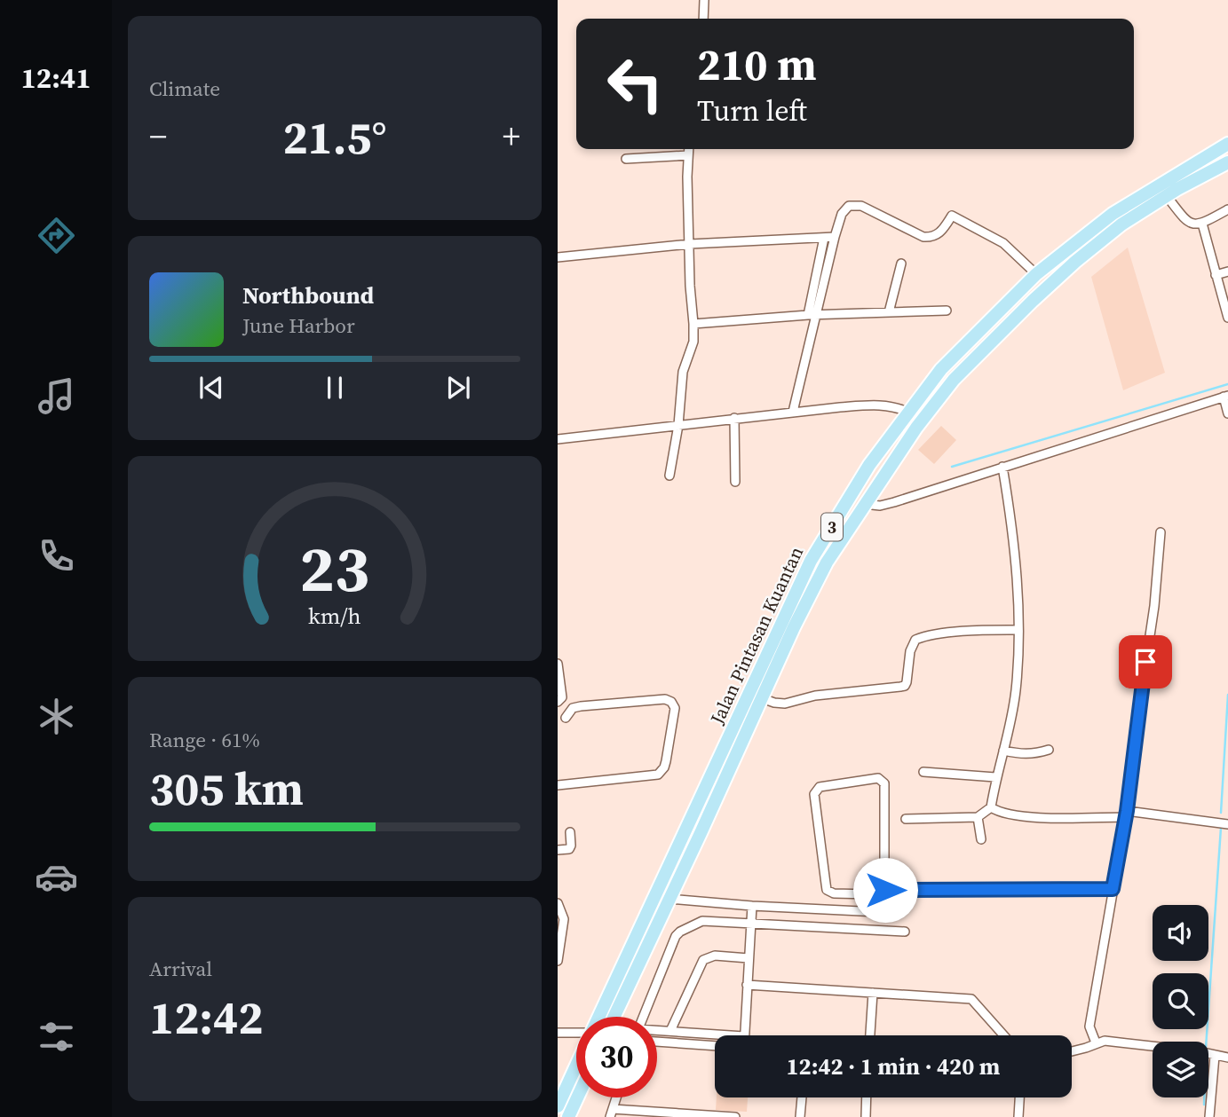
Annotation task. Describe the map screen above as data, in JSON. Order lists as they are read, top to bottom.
{
  "streets": {
    "highway": ["3", "Jalan Pintasan Kuantan"]
  },
  "page": {
    "tabs": "12:41",
    "tile": [
      "Climate",
      ["Range · 61%", "305 km"],
      ["Arrival", "12:42"]
    ],
    "turn": ["210 m", "Turn left"],
    "heat": ["−", "21.5°", "+"],
    "song": ["Northbound", "June Harbor"],
    "limit": "30",
    "trip": "12:42 · 1 min · 420 m",
    "gauge": ["23", "km/h"]
  }
}
